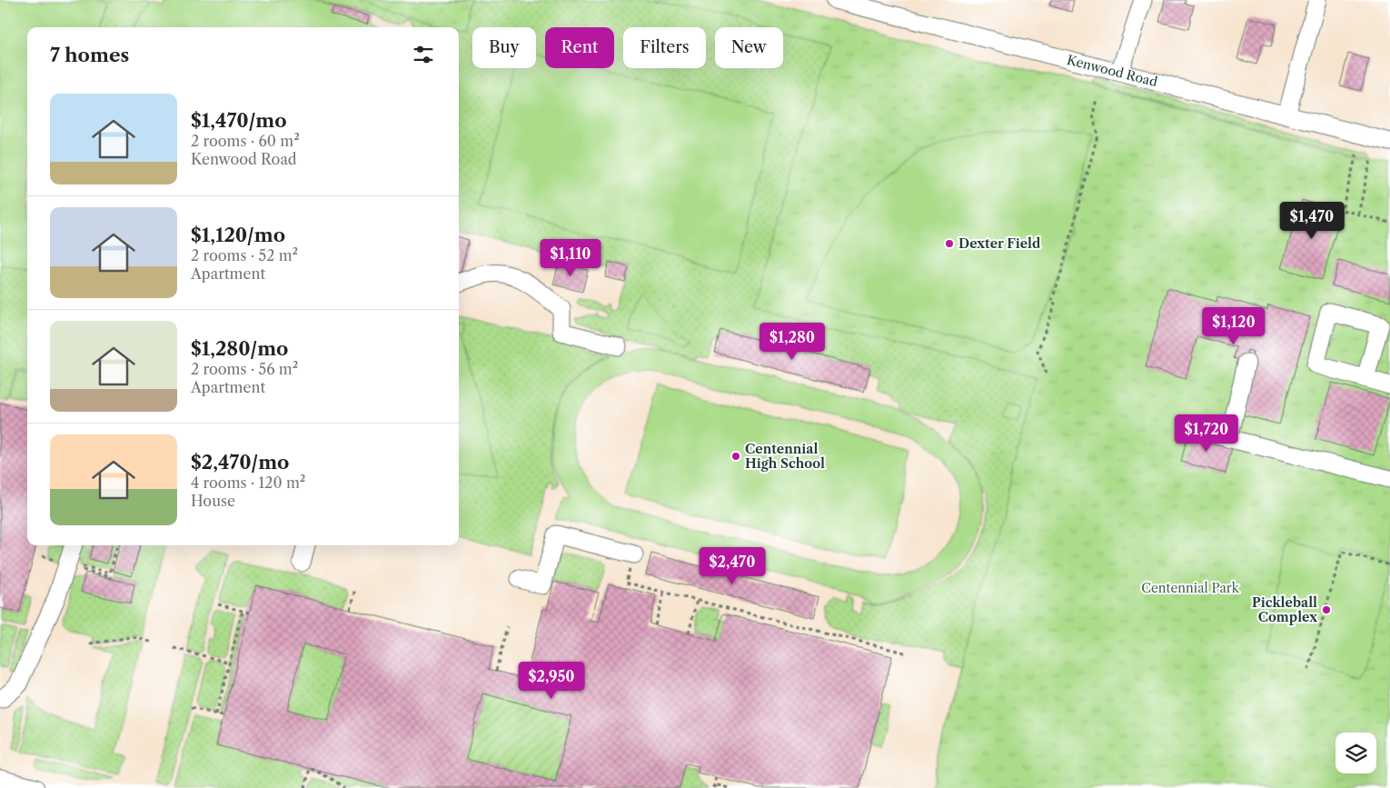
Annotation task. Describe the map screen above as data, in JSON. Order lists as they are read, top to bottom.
{
  "streets": {
    "street": ["Kenwood Road"]
  },
  "parks": ["Centennial Park"],
  "places": ["Dexter Field", "Centennial High School", "Pickleball Complex"],
  "page": {
    "chip": [
      "Buy",
      "Rent",
      "Filters",
      "New"
    ],
    "heading": "7 homes",
    "list": [
      {
        "name": "$1,470/mo",
        "note": "2 rooms · 60 m² · Kenwood Road"
      },
      {
        "name": "$1,120/mo",
        "note": "2 rooms · 52 m² · Apartment"
      },
      {
        "name": "$1,280/mo",
        "note": "2 rooms · 56 m² · Apartment"
      },
      {
        "name": "$2,470/mo",
        "note": "4 rooms · 120 m² · House"
      }
    ],
    "price": [
      "$1,470",
      "$1,110",
      "$1,120",
      "$1,280",
      "$1,720",
      "$2,470",
      "$2,950"
    ]
  }
}
